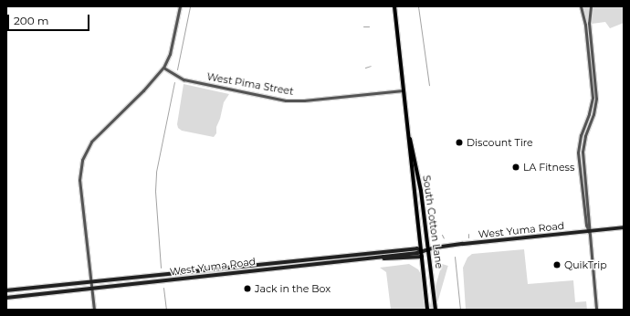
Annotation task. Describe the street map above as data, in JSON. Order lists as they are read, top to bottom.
{
  "streets": {
    "main road": ["South Cotton Lane", "West Yuma Road"],
    "street": ["West Pima Street"]
  },
  "crossings": [
    ["West Pima Street", "South Cotton Lane"],
    ["South Cotton Lane", "West Yuma Road"]
  ],
  "places": [
    "Discount Tire",
    "LA Fitness",
    "QuikTrip",
    "Jack in the Box"
  ],
  "scale_bar": "200 m"
}
